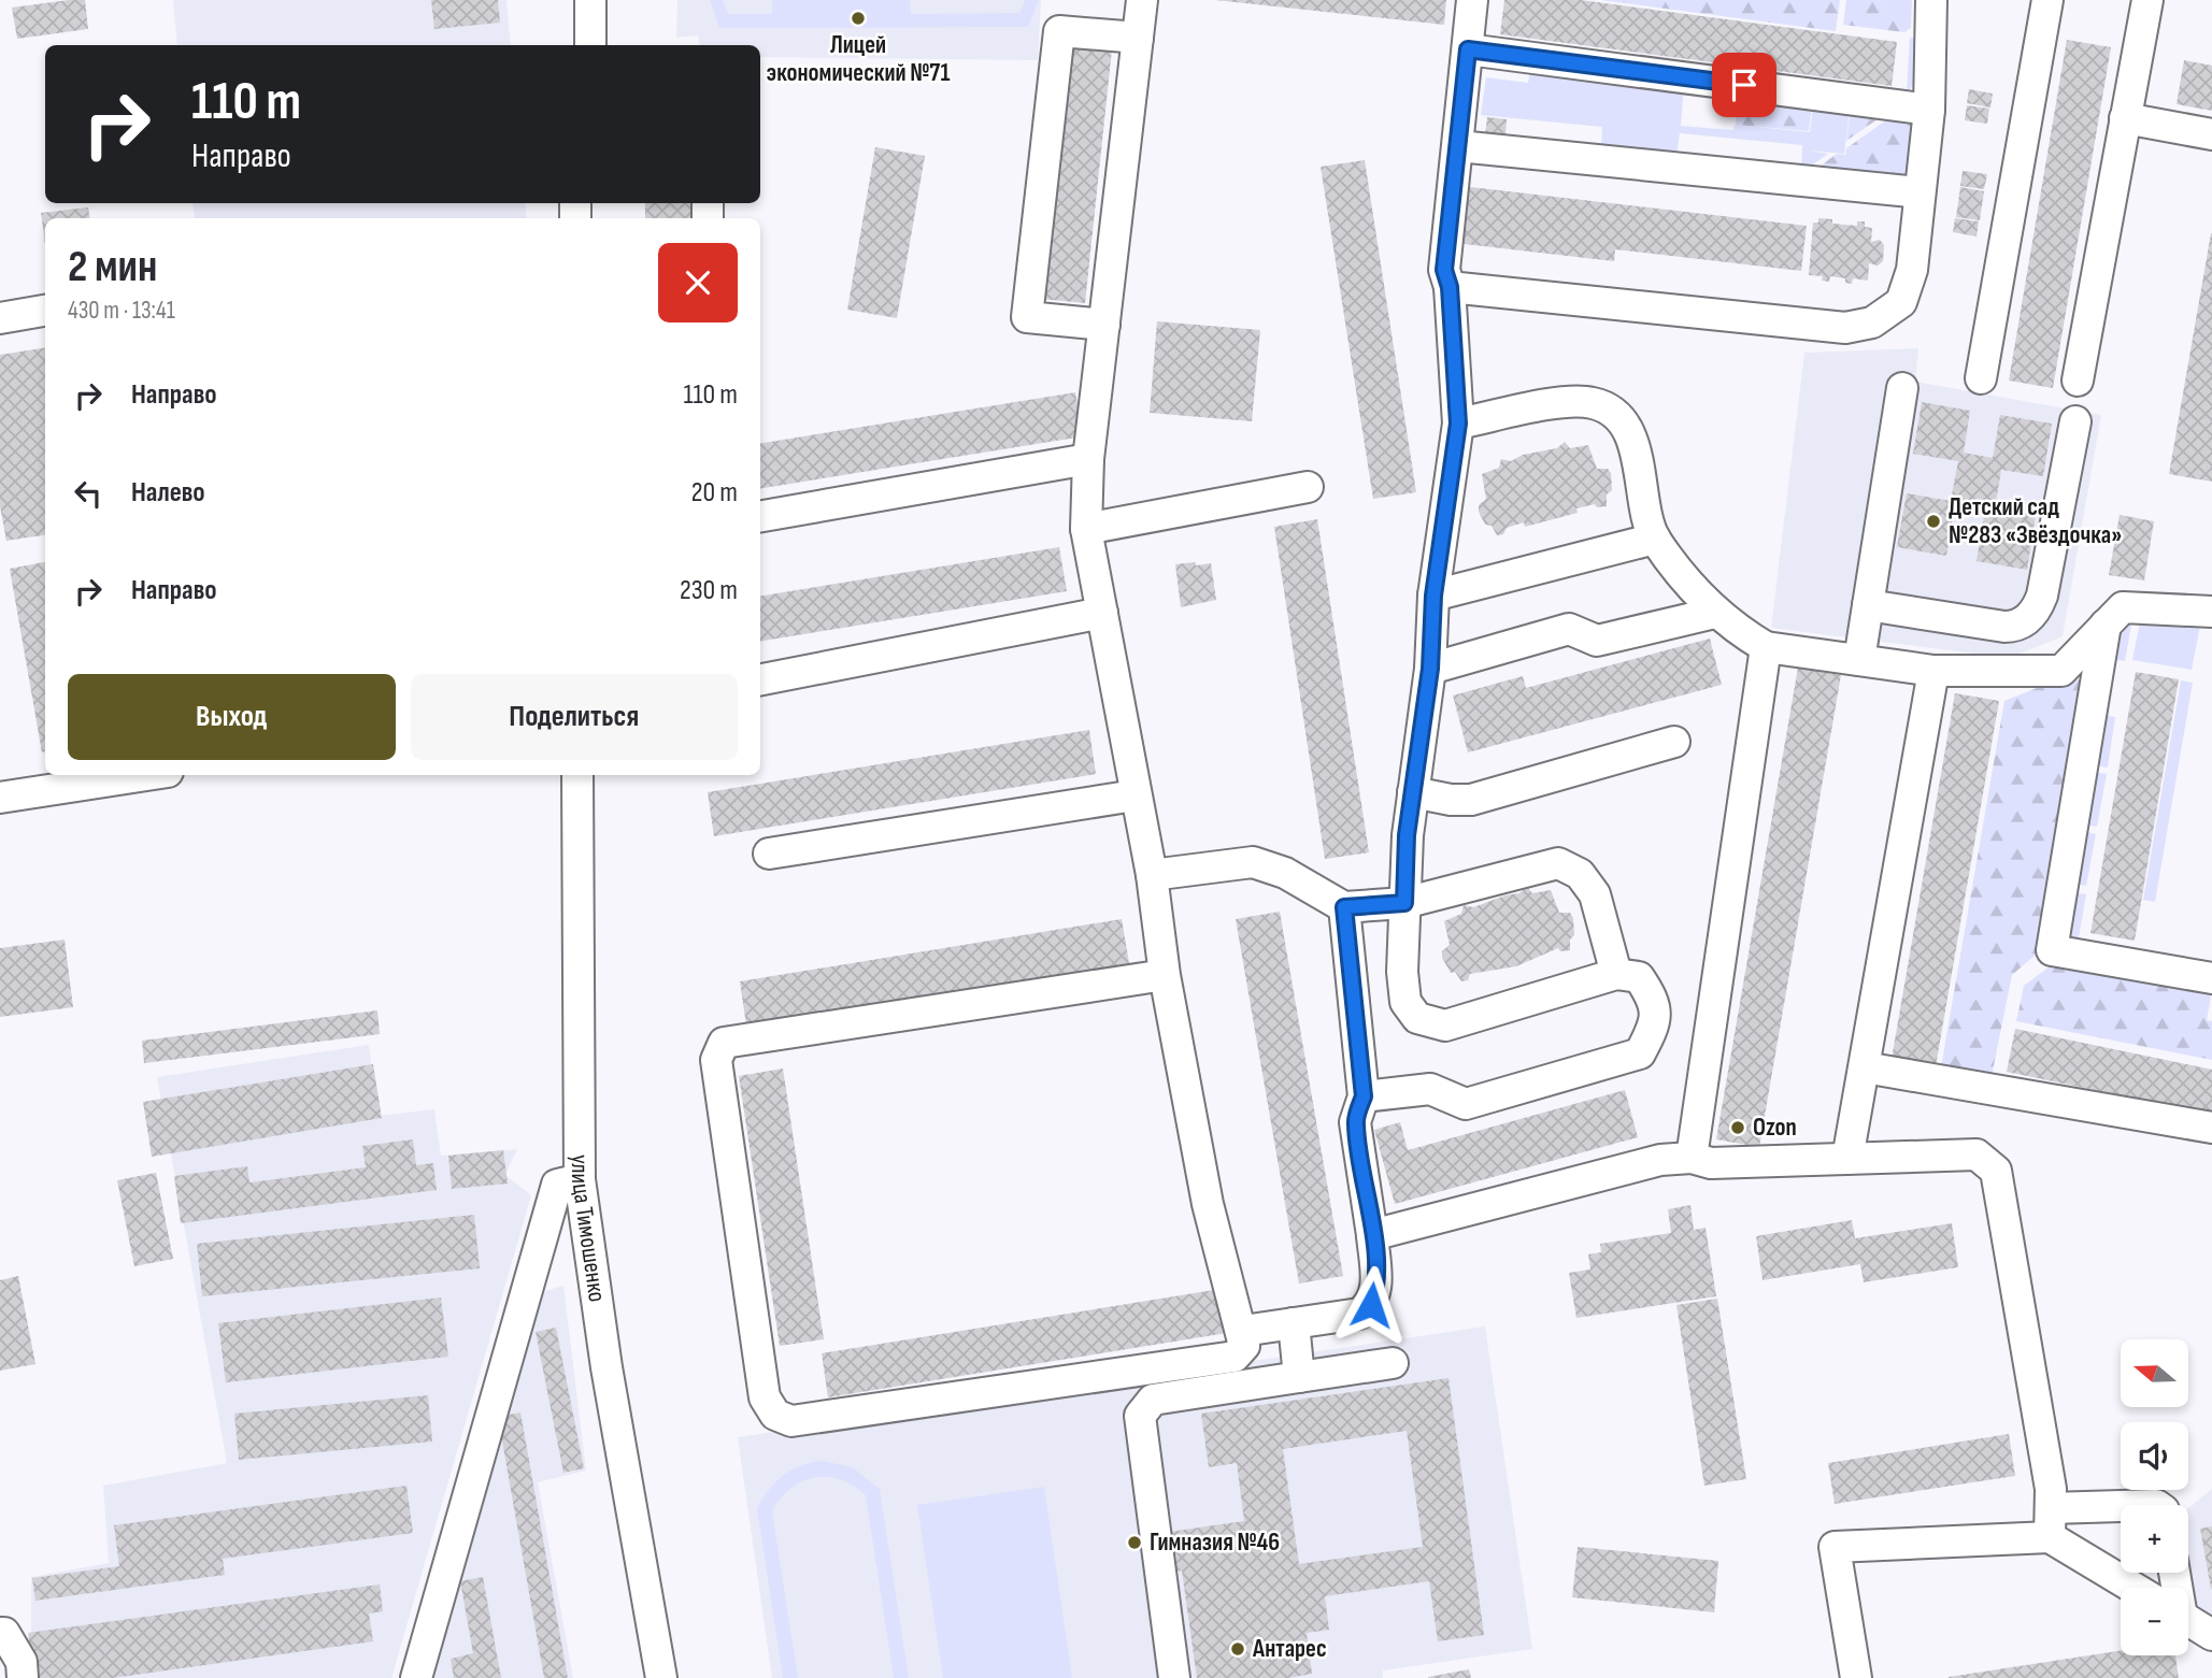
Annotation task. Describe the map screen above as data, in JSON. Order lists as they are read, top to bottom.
{
  "streets": {
    "street": ["улица Тимошенко"]
  },
  "places": [
    "Лицей экономический №71",
    "Детский сад №283 «Звёздочка»",
    "Ozon",
    "Гимназия №46",
    "Антарес"
  ],
  "north": "left",
  "page": {
    "turn": ["110 m", "Направо"],
    "heading": ["2 мин", "430 m · 13:41"],
    "list": [
      {
        "name": "Направо",
        "value": "110 m"
      },
      {
        "name": "Налево",
        "value": "20 m"
      },
      {
        "name": "Направо",
        "value": "230 m"
      }
    ],
    "buttons": ["Выход", "Поделиться"],
    "map_buttons": ["+", "−"]
  }
}
